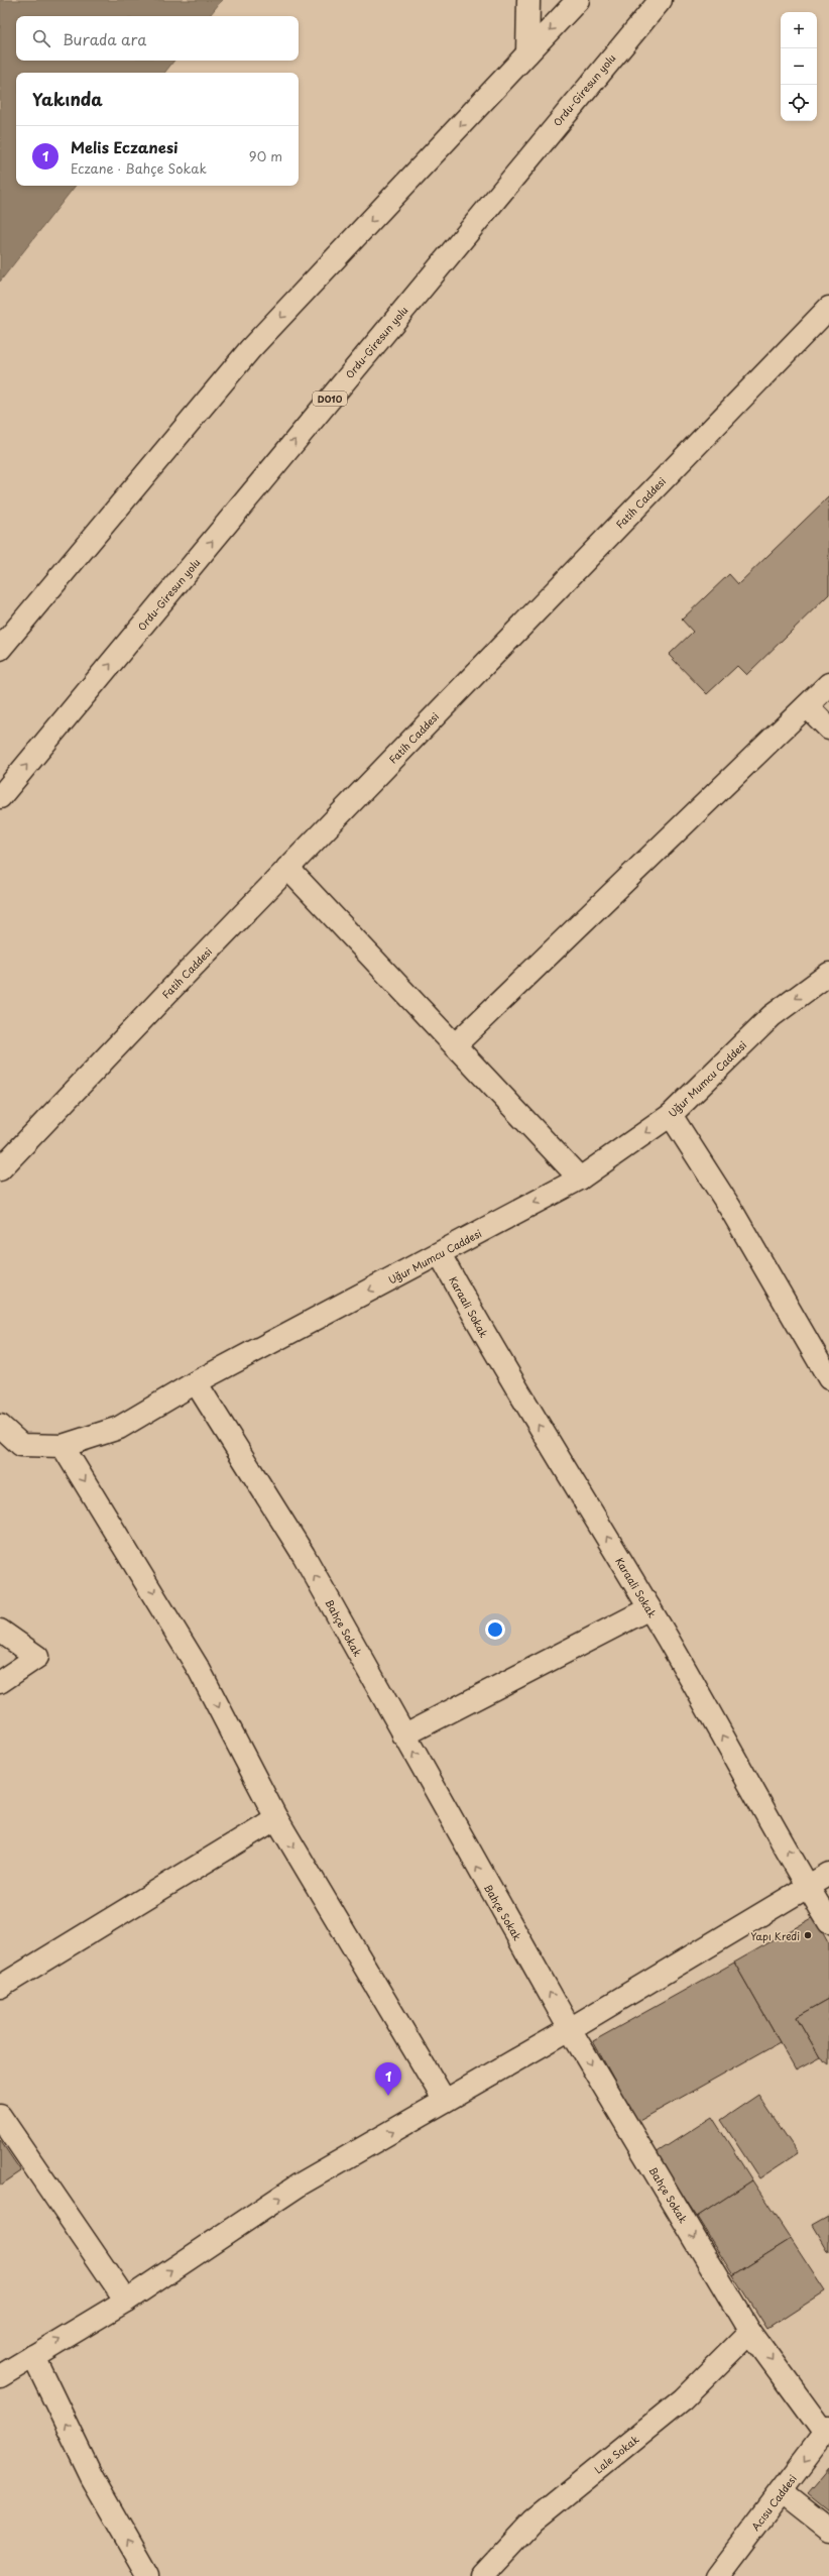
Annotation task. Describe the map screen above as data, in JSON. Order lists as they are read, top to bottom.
{
  "streets": {
    "main road": [
      "Ordu-Giresun yolu",
      "D010",
      "Fatih Caddesi",
      "Uğur Mumcu Caddesi",
      "Karaali Sokak",
      "Bahçe Sokak",
      "Lale Sokak",
      "Acısu Caddesi"
    ]
  },
  "crossings": [
    ["Uğur Mumcu Caddesi", "Karaali Sokak"],
    ["Uğur Mumcu Caddesi", "Bahçe Sokak"],
    ["Bahçe Sokak", "Lale Sokak"],
    ["Bahçe Sokak", "Acısu Caddesi"]
  ],
  "one_way": ["Uğur Mumcu Caddesi", "Karaali Sokak", "Acısu Caddesi"],
  "places": ["Yapı Kredi"],
  "page": {
    "map_buttons": ["+", "−"],
    "search": "Burada ara",
    "heading": "Yakında",
    "list": [
      {
        "mark": "1",
        "name": "Melis Eczanesi",
        "note": "Eczane · Bahçe Sokak",
        "value": "90 m"
      }
    ],
    "pins": "1"
  }
}
